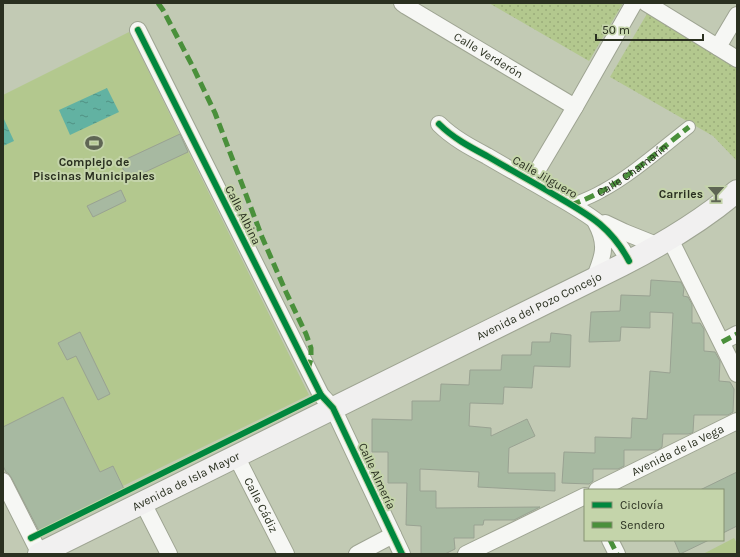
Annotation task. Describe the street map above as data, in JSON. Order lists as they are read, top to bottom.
{
  "streets": {
    "main road": ["Avenida del Pozo Concejo", "Avenida de Isla Mayor"],
    "street": [
      "Calle Verderón",
      "Calle Chamarín",
      "Calle Jilguero",
      "Calle Albina",
      "Avenida de la Vega",
      "Calle Almería",
      "Calle Cádiz"
    ]
  },
  "crossings": [
    ["Calle Chamarín", "Calle Jilguero"],
    ["Calle Jilguero", "Avenida del Pozo Concejo"],
    ["Calle Albina", "Avenida del Pozo Concejo"],
    ["Calle Albina", "Calle Almería"],
    ["Calle Albina", "Avenida de Isla Mayor"],
    ["Avenida del Pozo Concejo", "Calle Almería"],
    ["Avenida del Pozo Concejo", "Avenida de Isla Mayor"],
    ["Calle Almería", "Avenida de Isla Mayor"],
    ["Avenida de Isla Mayor", "Calle Cádiz"]
  ],
  "places": {
    "sports": ["Complejo de Piscinas Municipales"],
    "bar": ["Carriles"]
  },
  "legend": ["Ciclovía", "Sendero"],
  "scale_bar": "50 m"
}
